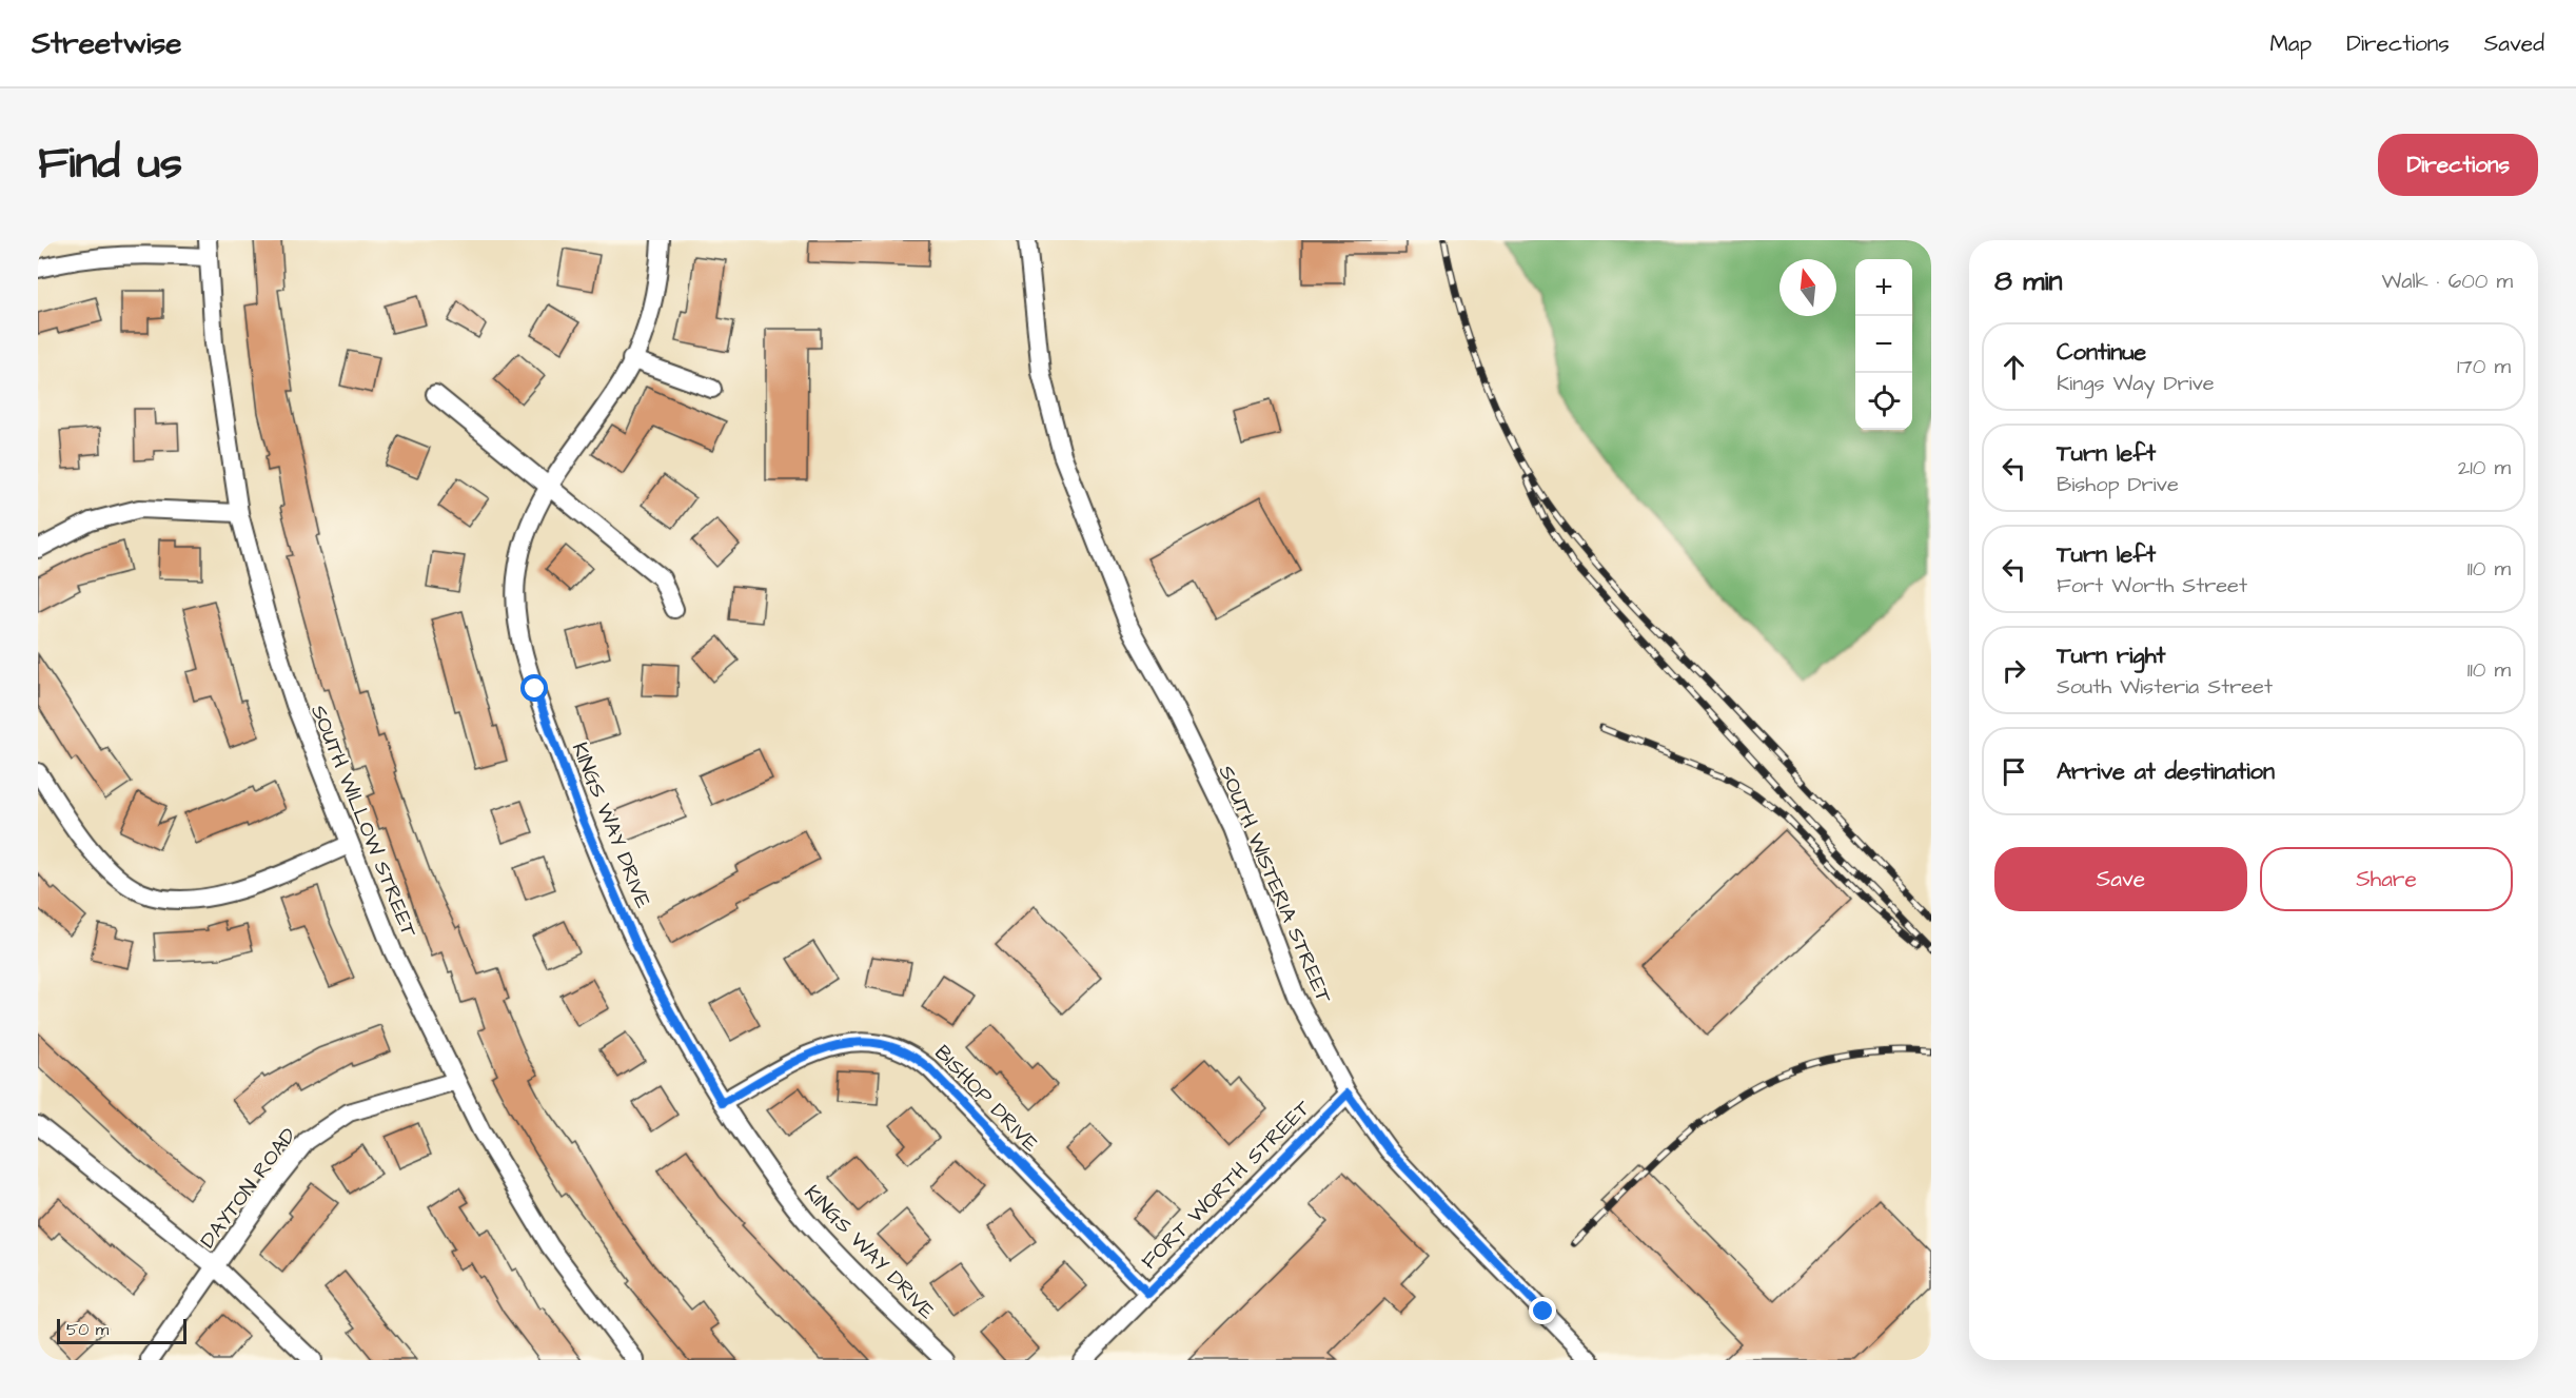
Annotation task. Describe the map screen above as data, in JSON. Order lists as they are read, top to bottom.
{
  "streets": {
    "street": [
      "SOUTH WILLOW STREET",
      "KINGS WAY DRIVE",
      "SOUTH WISTERIA STREET",
      "BISHOP DRIVE",
      "FORT WORTH STREET",
      "DAYTON ROAD"
    ]
  },
  "crossings": [
    ["SOUTH WILLOW STREET", "DAYTON ROAD"],
    ["KINGS WAY DRIVE", "BISHOP DRIVE"],
    ["SOUTH WISTERIA STREET", "FORT WORTH STREET"],
    ["BISHOP DRIVE", "FORT WORTH STREET"]
  ],
  "scale_bar": "50 m",
  "north": "top",
  "page": {
    "header": "Streetwise",
    "nav": ["Map", "Directions", "Saved"],
    "title": "Find us",
    "buttons": [
      "Directions",
      ["Save", "Share"]
    ],
    "heading": ["8 min", "Walk · 600 m"],
    "map_buttons": ["+", "−"],
    "list": [
      ["Continue", "Kings Way Drive", "170 m"],
      ["Turn left", "Bishop Drive", "210 m"],
      ["Turn left", "Fort Worth Street", "110 m"],
      ["Turn right", "South Wisteria Street", "110 m"],
      "Arrive at destination"
    ],
    "scale": "50 m"
  }
}
